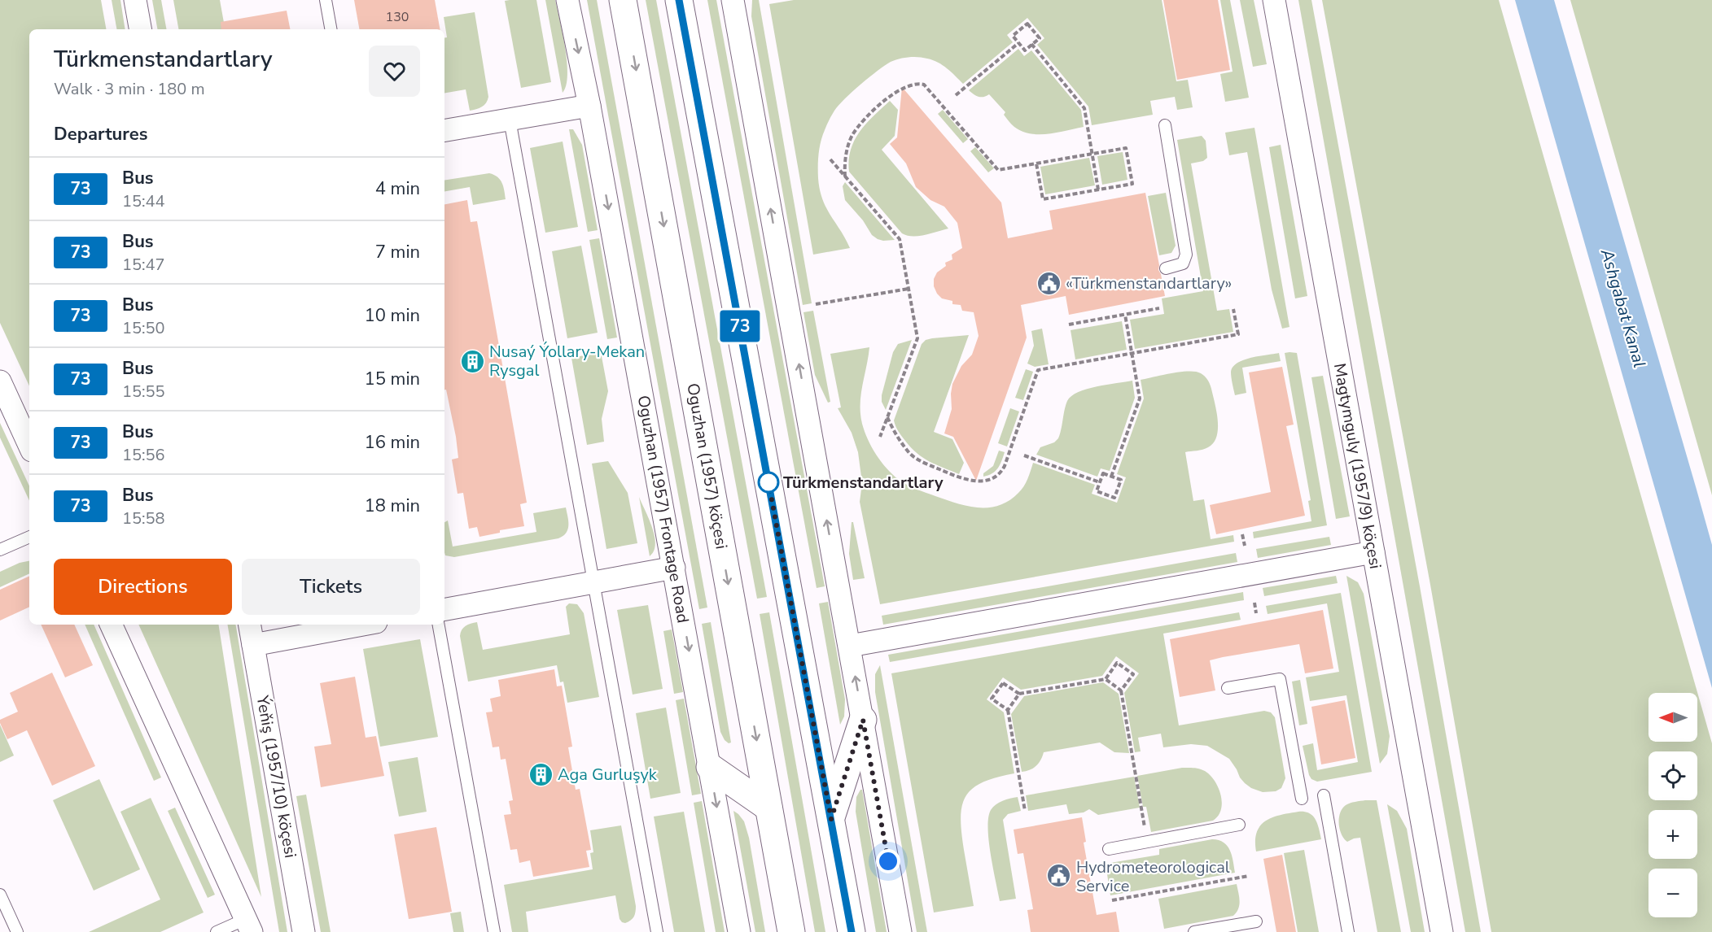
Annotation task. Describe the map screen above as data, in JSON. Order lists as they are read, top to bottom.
{
  "streets": {
    "main road": ["Oguzhan (1957) köçesi"],
    "street": ["Magtymguly (1957/9) köçesi", "Oguzhan (1957) Frontage Road", "Ýeňiş (1957/10) köçesi"]
  },
  "water": ["Ashgabat Kanal"],
  "places": {
    "public building": ["«Türkmenstandartlary»", "Hydrometeorological Service"],
    "building": ["Nusaý Ýollary-Mekan Rysgal", "Aga Gurluşyk"],
    "other": ["Türkmenstandartlary"]
  },
  "lines": ["bus line 73"],
  "house_numbers": ["130"],
  "north": "left",
  "page": {
    "on_map": "73",
    "heading": [
      ["Türkmenstandartlary", "Walk · 3 min · 180 m"],
      "Departures"
    ],
    "list": [
      {
        "mark": "73",
        "name": "Bus",
        "note": "15:44",
        "value": "4 min"
      },
      {
        "mark": "73",
        "name": "Bus",
        "note": "15:47",
        "value": "7 min"
      },
      {
        "mark": "73",
        "name": "Bus",
        "note": "15:50",
        "value": "10 min"
      },
      {
        "mark": "73",
        "name": "Bus",
        "note": "15:55",
        "value": "15 min"
      },
      {
        "mark": "73",
        "name": "Bus",
        "note": "15:56",
        "value": "16 min"
      },
      {
        "mark": "73",
        "name": "Bus",
        "note": "15:58",
        "value": "18 min"
      }
    ],
    "buttons": ["Directions", "Tickets"],
    "map_buttons": ["+", "−"]
  }
}
